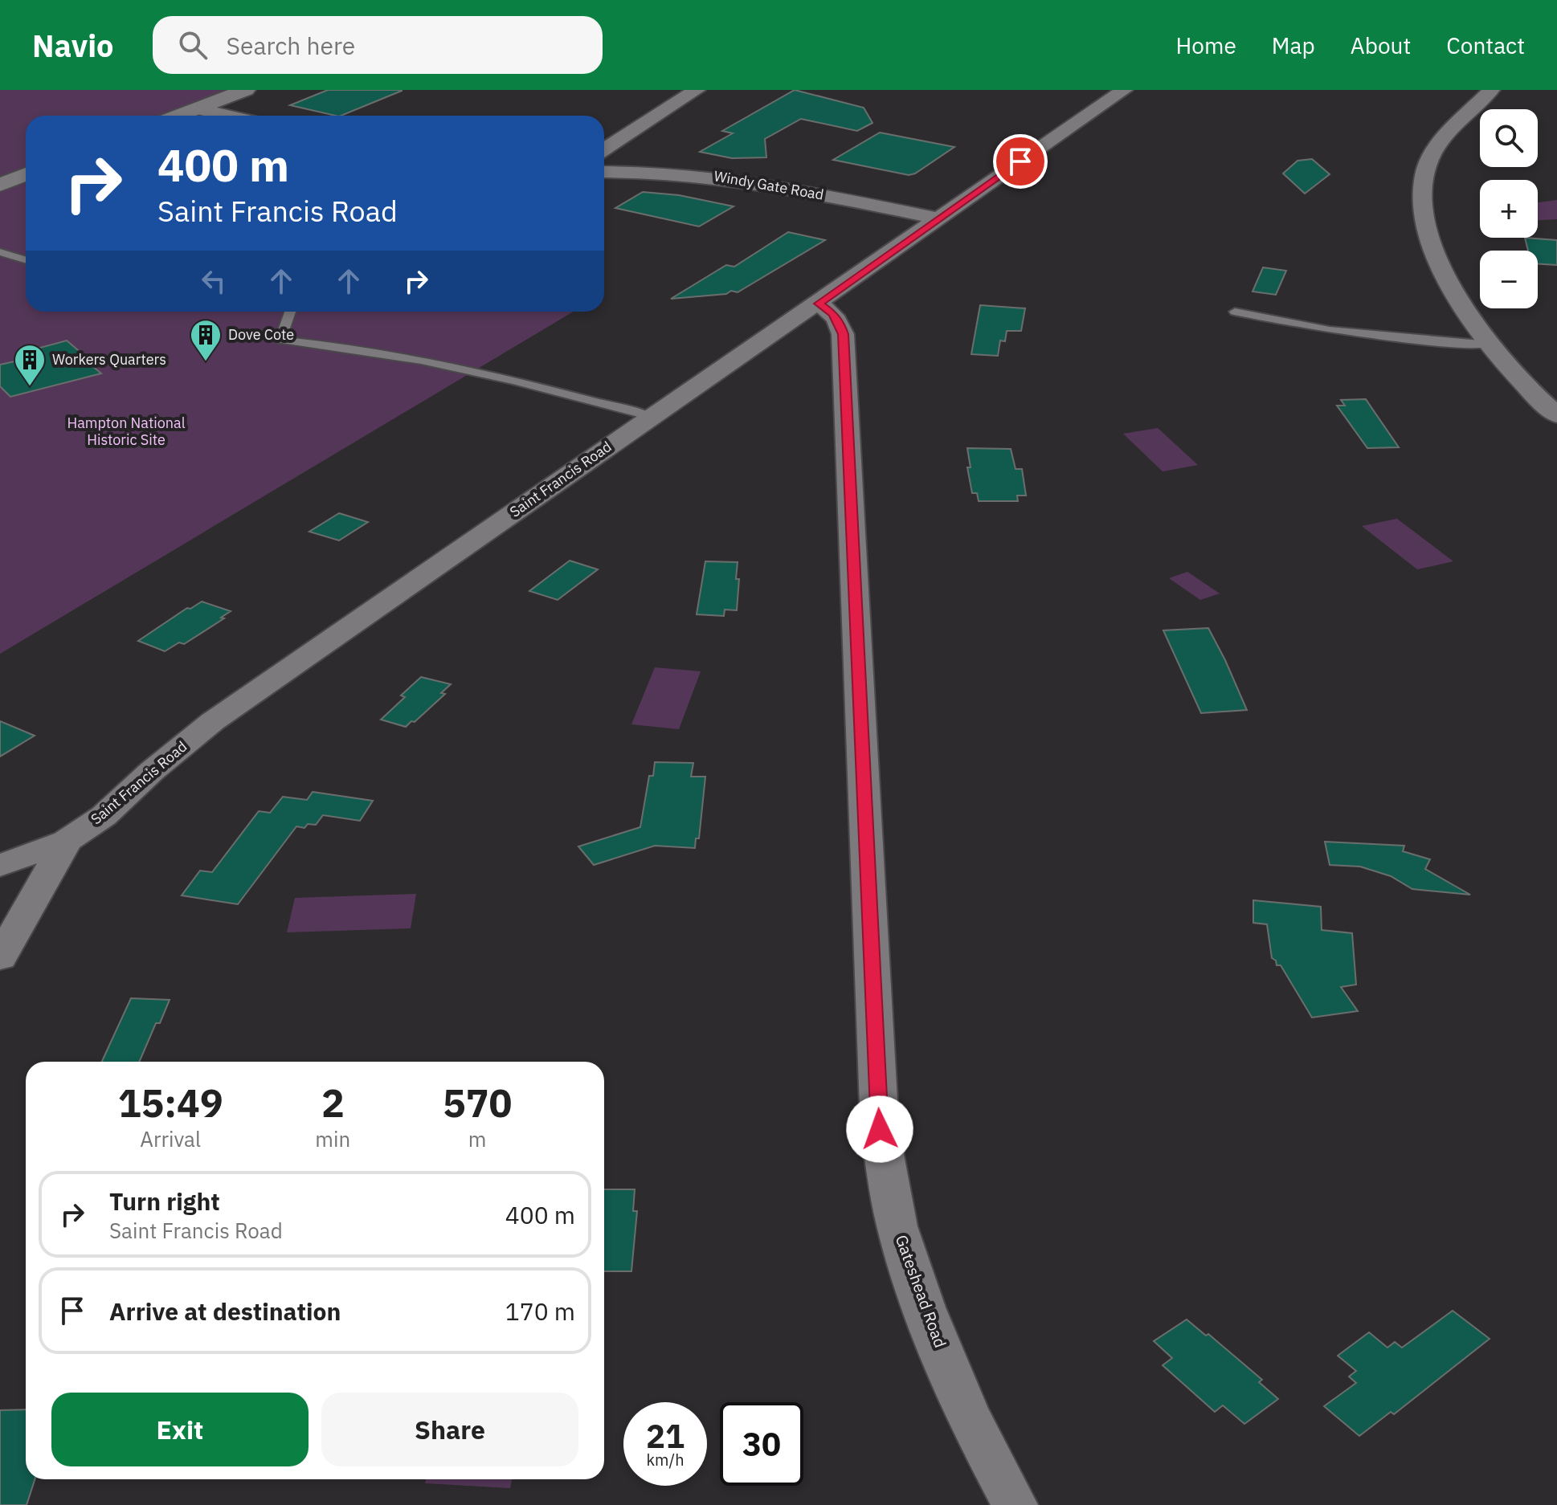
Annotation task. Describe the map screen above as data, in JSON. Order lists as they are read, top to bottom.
{
  "streets": {
    "street": ["Windy Gate Road", "Saint Francis Road", "Gateshead Road"]
  },
  "crossings": [
    ["Windy Gate Road", "Saint Francis Road"],
    ["Saint Francis Road", "Gateshead Road"]
  ],
  "parks": ["Hampton National Historic Site"],
  "places": {
    "building": ["Dove Cote", "Workers Quarters"]
  },
  "page": {
    "header": "Navio",
    "search": "Search here",
    "nav": [
      "Home",
      "Map",
      "About",
      "Contact"
    ],
    "map_buttons": ["+", "−"],
    "turn": ["400 m", "Saint Francis Road"],
    "eta": [
      "15:49",
      "Arrival",
      "2",
      "min",
      "570",
      "m"
    ],
    "list": [
      {
        "name": "Turn right",
        "note": "Saint Francis Road",
        "value": "400 m"
      },
      {
        "name": "Arrive at destination",
        "value": "170 m"
      }
    ],
    "buttons": ["Exit", "Share"],
    "speed": "21 km/h",
    "limit": "30"
  }
}
